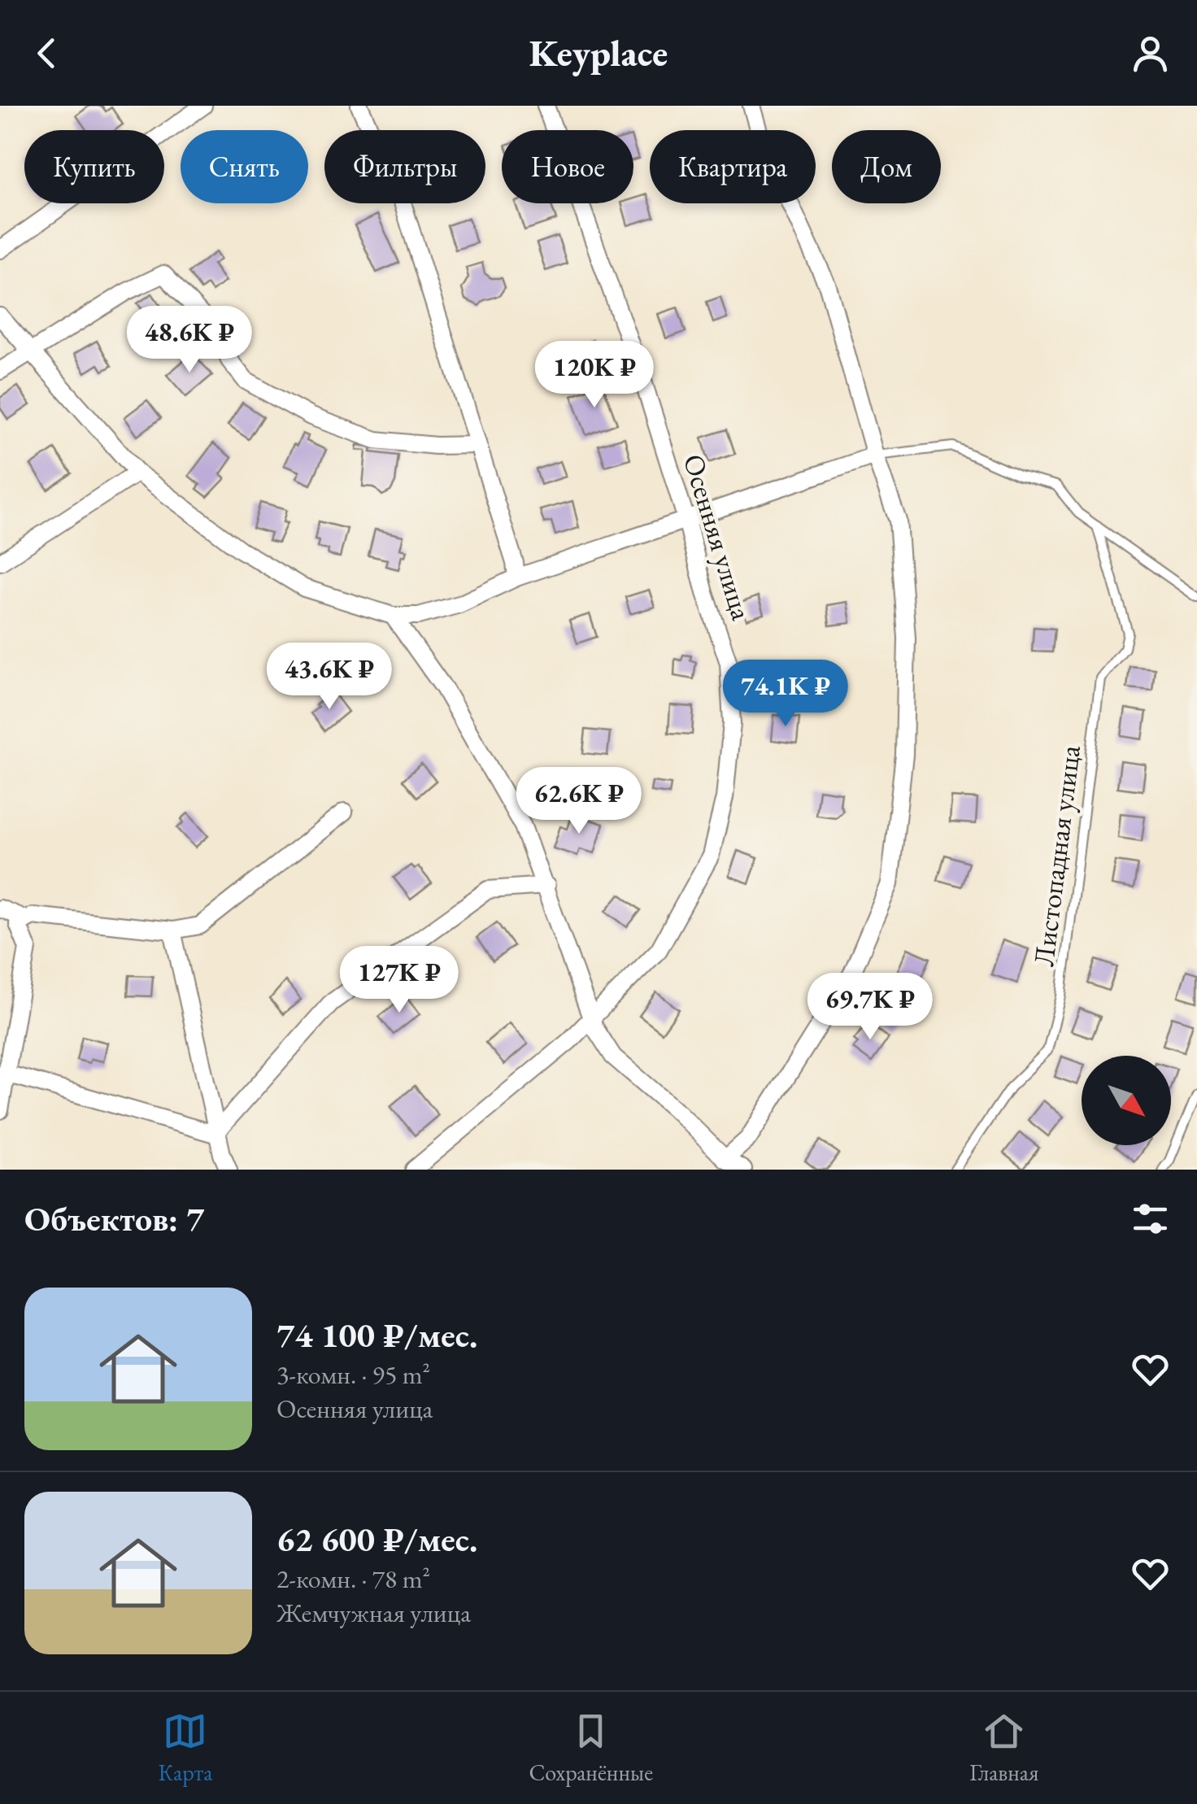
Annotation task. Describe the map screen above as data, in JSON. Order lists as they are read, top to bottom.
{
  "streets": {
    "street": ["Осенняя улица"],
    "lane": ["Листопадная улица"]
  },
  "north": "bottom right",
  "page": {
    "header": "Keyplace",
    "chip": [
      "Купить",
      "Снять",
      "Фильтры",
      "Новое",
      "Квартира",
      "Дом"
    ],
    "price": [
      "48.6K ₽",
      "120K ₽",
      "43.6K ₽",
      "74.1K ₽",
      "62.6K ₽",
      "127K ₽",
      "69.7K ₽"
    ],
    "heading": "Объектов: 7",
    "list": [
      {
        "name": "74 100 ₽/мес.",
        "note": "3-комн. · 95 m² · Осенняя улица"
      },
      {
        "name": "62 600 ₽/мес.",
        "note": "2-комн. · 78 m² · Жемчужная улица"
      }
    ],
    "tabs": ["Карта", "Сохранённые", "Главная"]
  }
}
